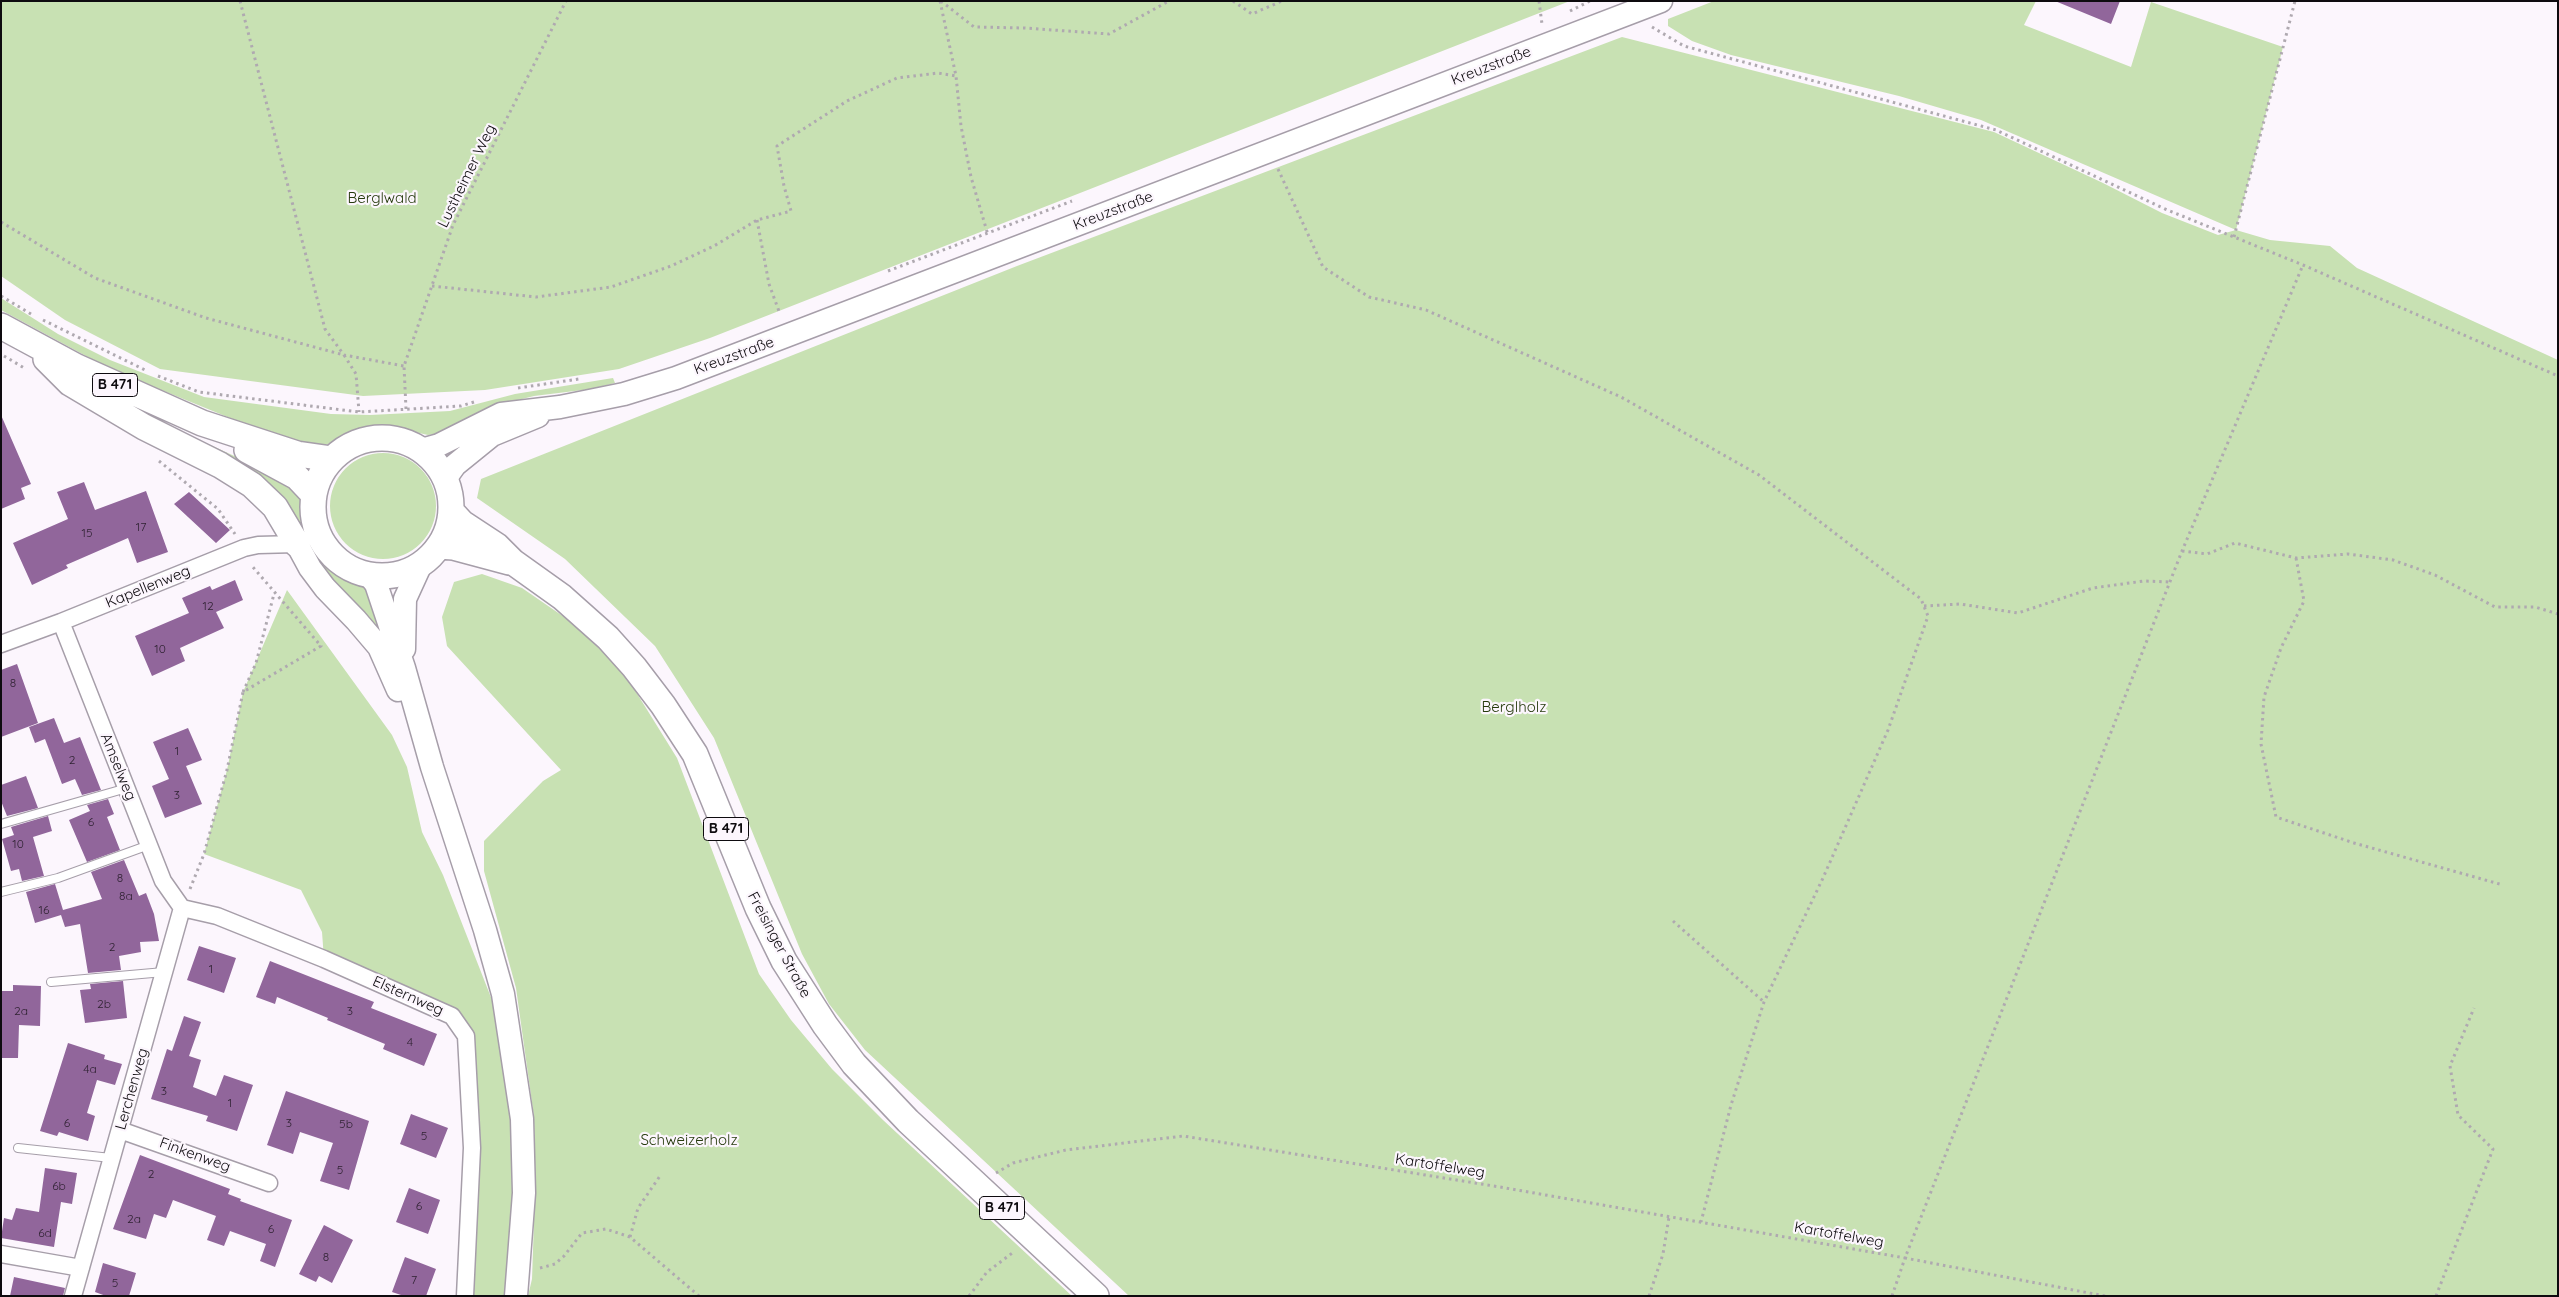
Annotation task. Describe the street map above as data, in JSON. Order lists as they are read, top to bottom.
{
  "streets": {
    "main road": ["Kreuzstraße", "B 471", "Freisinger Straße"],
    "street": [
      "Kapellenweg",
      "Amselweg",
      "Elsternweg",
      "Lerchenweg",
      "Finkenweg"
    ],
    "path": ["Lustheimer Weg", "Kartoffelweg"]
  },
  "crossings": [
    ["Kreuzstraße", "B 471"],
    ["B 471", "Freisinger Straße"],
    ["Kapellenweg", "Amselweg"],
    ["Amselweg", "Elsternweg"],
    ["Amselweg", "Lerchenweg"],
    ["Freisinger Straße", "Kartoffelweg"],
    ["Elsternweg", "Lerchenweg"],
    ["Lerchenweg", "Finkenweg"]
  ],
  "parks": ["Berglwald", "Berglholz", "Schweizerholz"],
  "house_numbers": [
    "17",
    "15",
    "12",
    "10",
    "8",
    "1",
    "2",
    "3",
    "6",
    "10",
    "8",
    "8a",
    "16",
    "2",
    "1",
    "2b",
    "2a",
    "3",
    "4",
    "4a",
    "3",
    "1",
    "6",
    "3",
    "5b",
    "5",
    "5",
    "2",
    "6b",
    "6",
    "2a",
    "6",
    "6d",
    "8",
    "7",
    "5"
  ]
}
